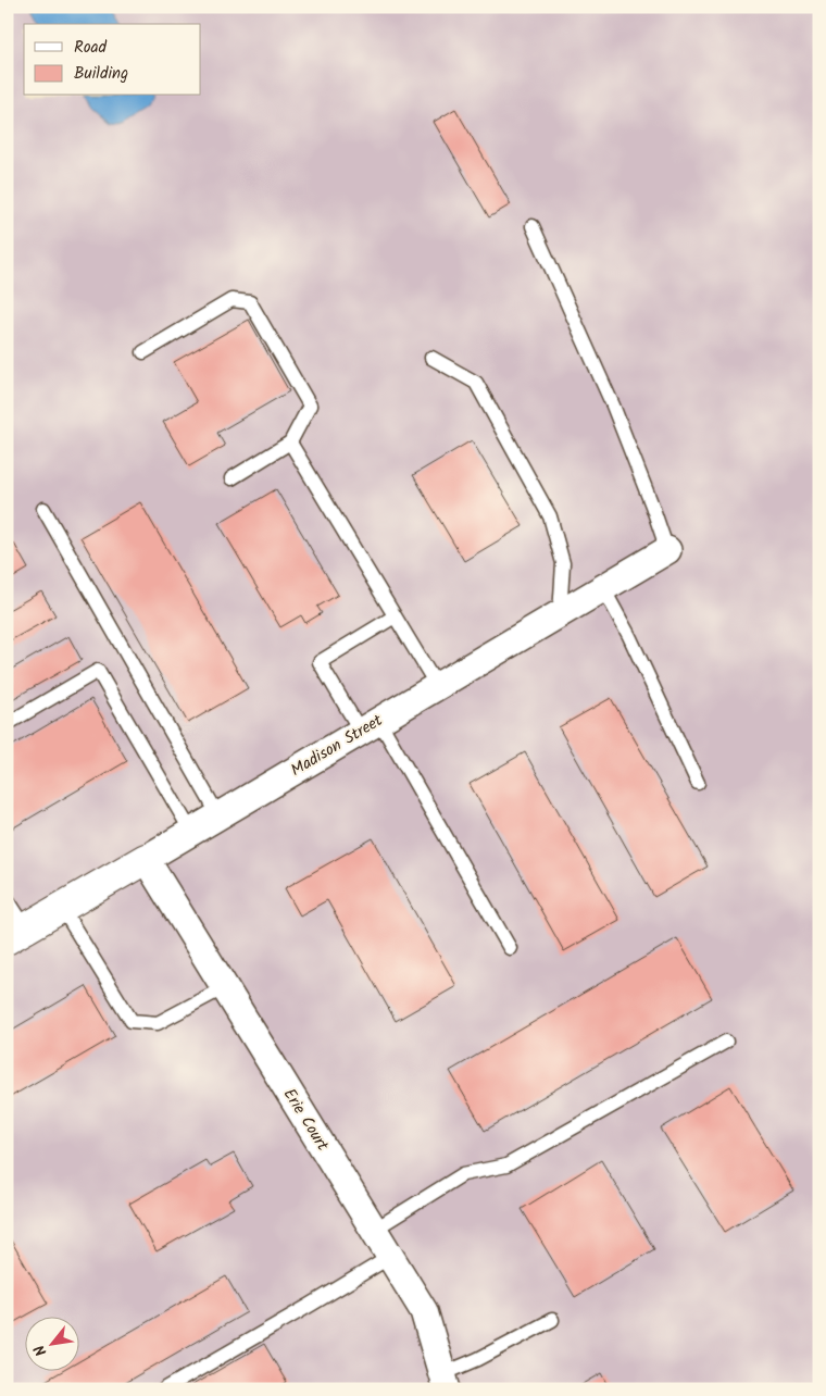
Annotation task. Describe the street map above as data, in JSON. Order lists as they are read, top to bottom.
{
  "streets": {
    "street": ["Madison Street", "Erie Court"]
  },
  "crossings": [
    ["Madison Street", "Erie Court"]
  ],
  "legend": ["Road", "Building"],
  "north": "bottom left"
}
